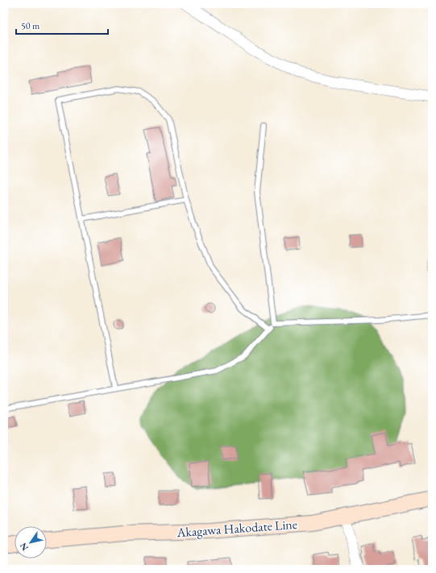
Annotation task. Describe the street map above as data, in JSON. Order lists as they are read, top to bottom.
{
  "streets": {
    "main road": ["Akagawa Hakodate Line"]
  },
  "scale_bar": "50 m",
  "north": "bottom left"
}
